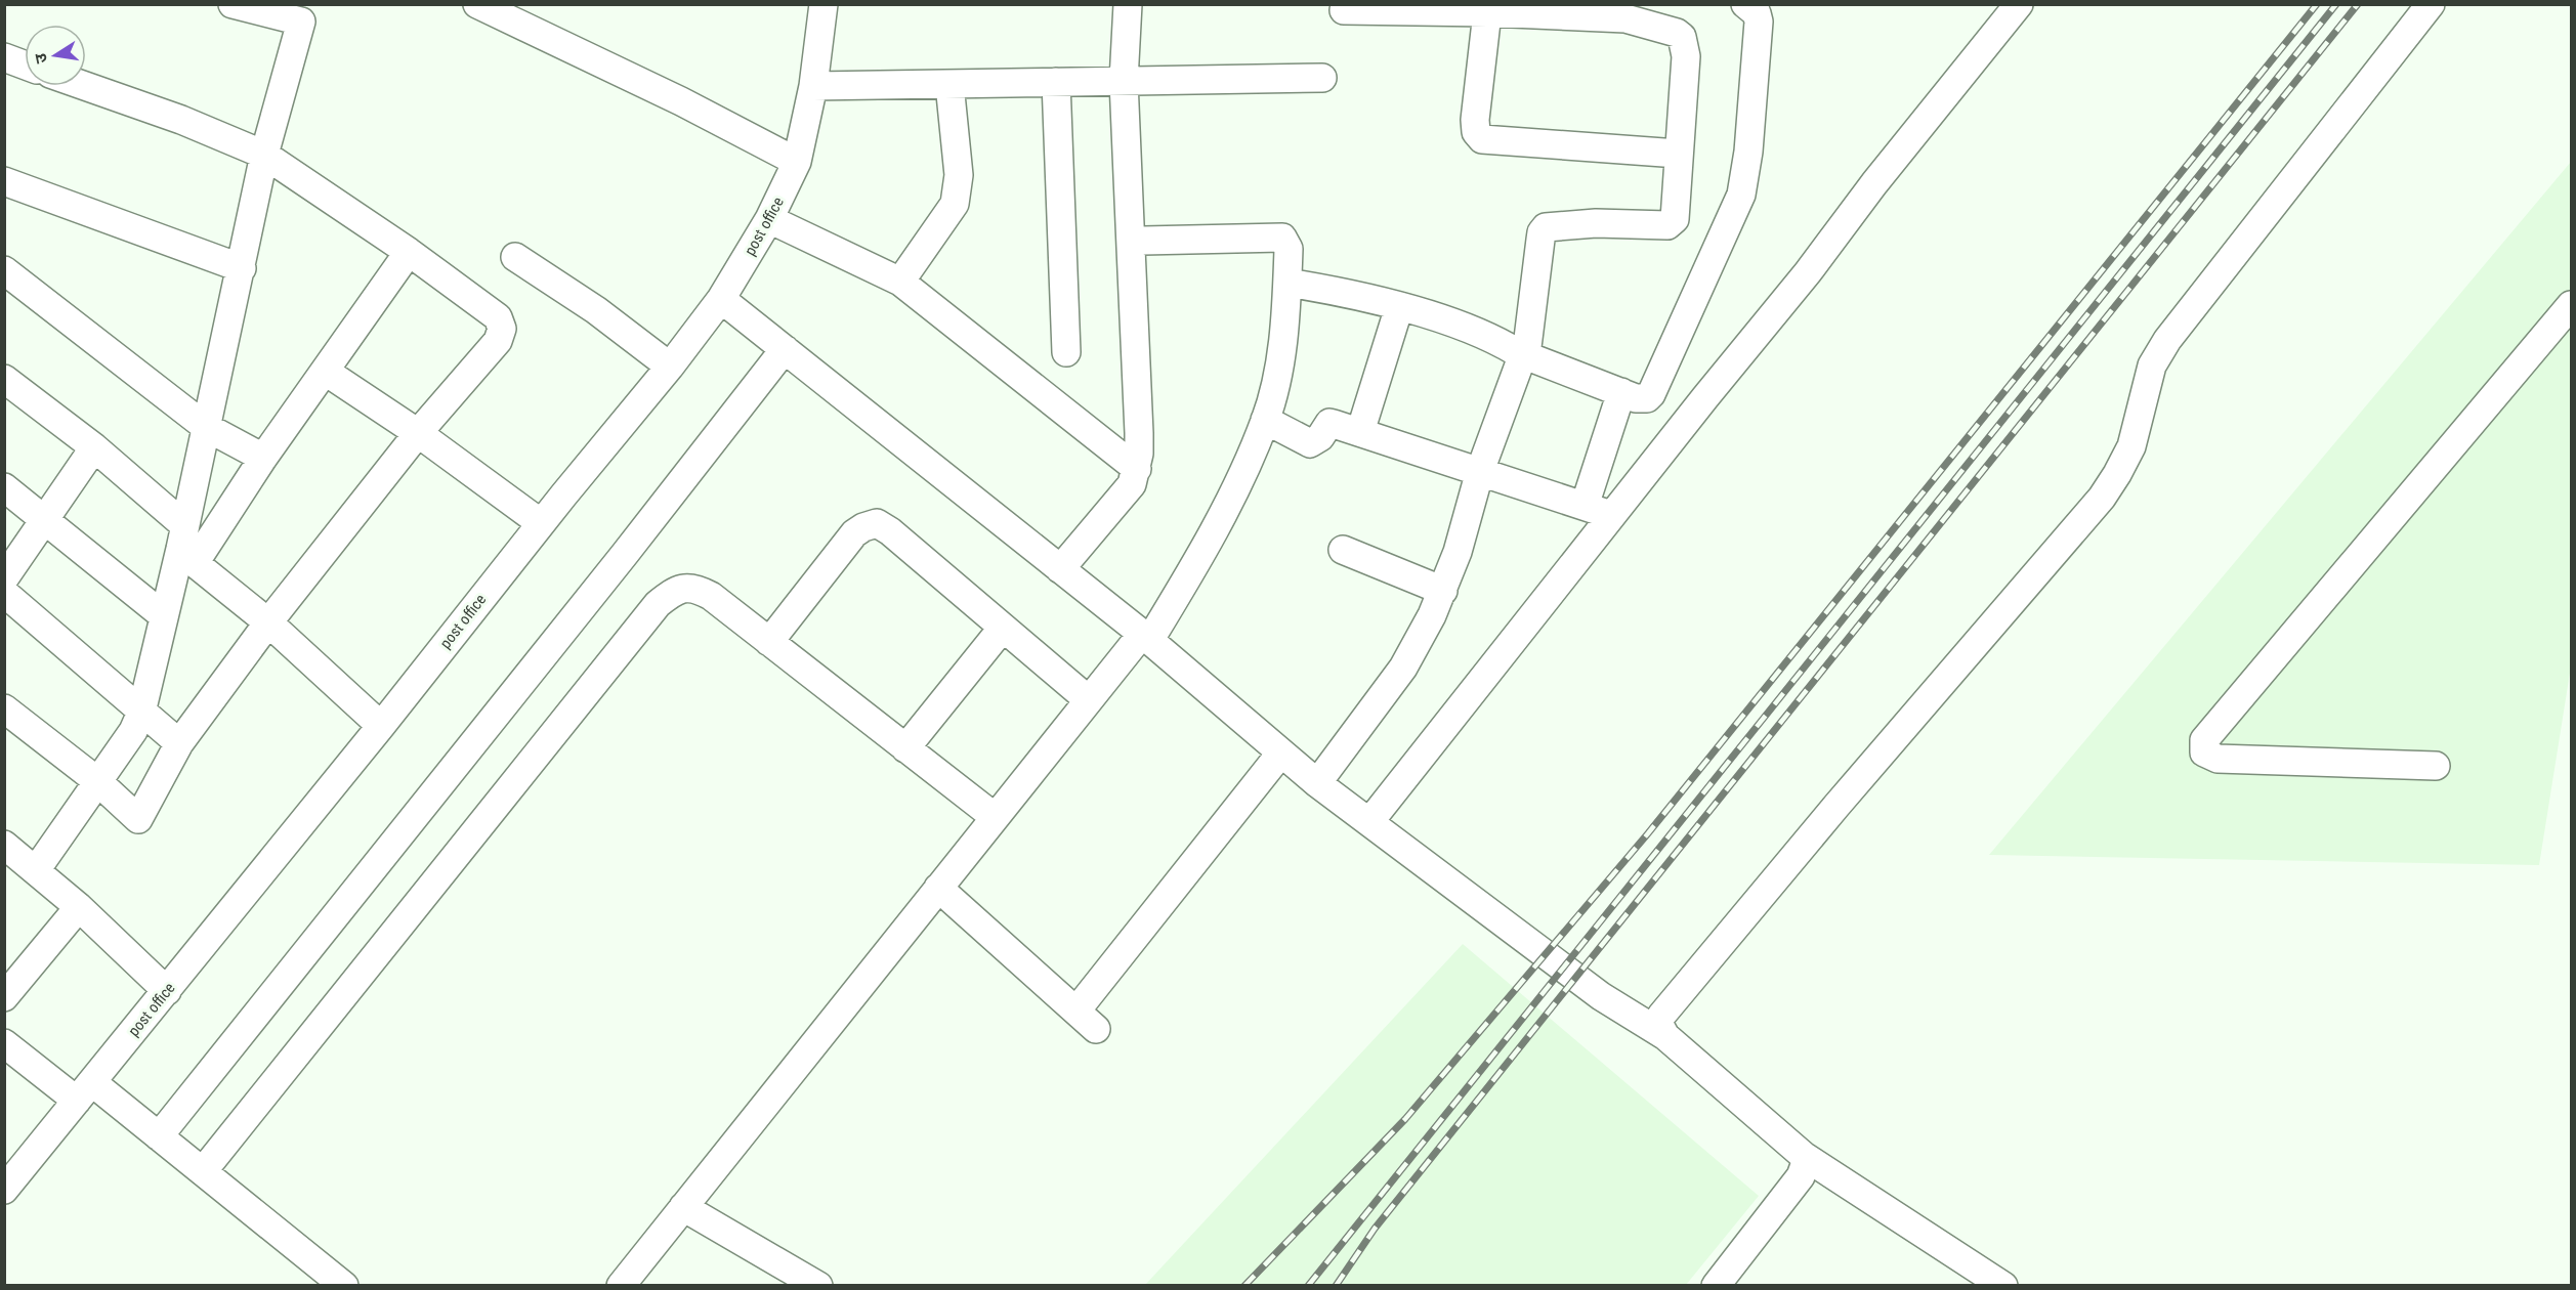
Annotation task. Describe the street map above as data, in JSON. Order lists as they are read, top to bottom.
{
  "streets": {
    "street": ["post office"]
  },
  "north": "left"
}
